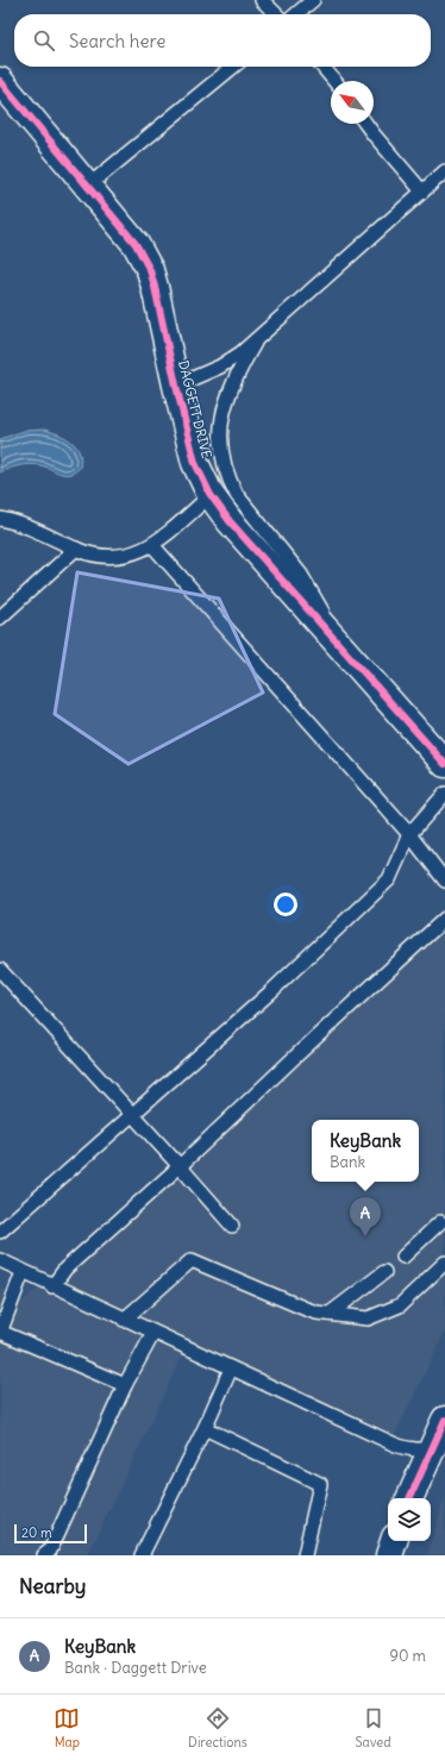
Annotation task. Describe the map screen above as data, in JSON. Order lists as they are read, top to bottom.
{
  "streets": {
    "street": ["DAGGETT DRIVE"]
  },
  "scale_bar": "20 m",
  "north": "top left",
  "page": {
    "search": "Search here",
    "popup": ["KeyBank", "Bank"],
    "pins": "A",
    "scale": "20 m",
    "heading": "Nearby",
    "list": [
      {
        "mark": "A",
        "name": "KeyBank",
        "note": "Bank · Daggett Drive",
        "value": "90 m"
      }
    ],
    "nav": ["Map", "Directions", "Saved"]
  }
}
